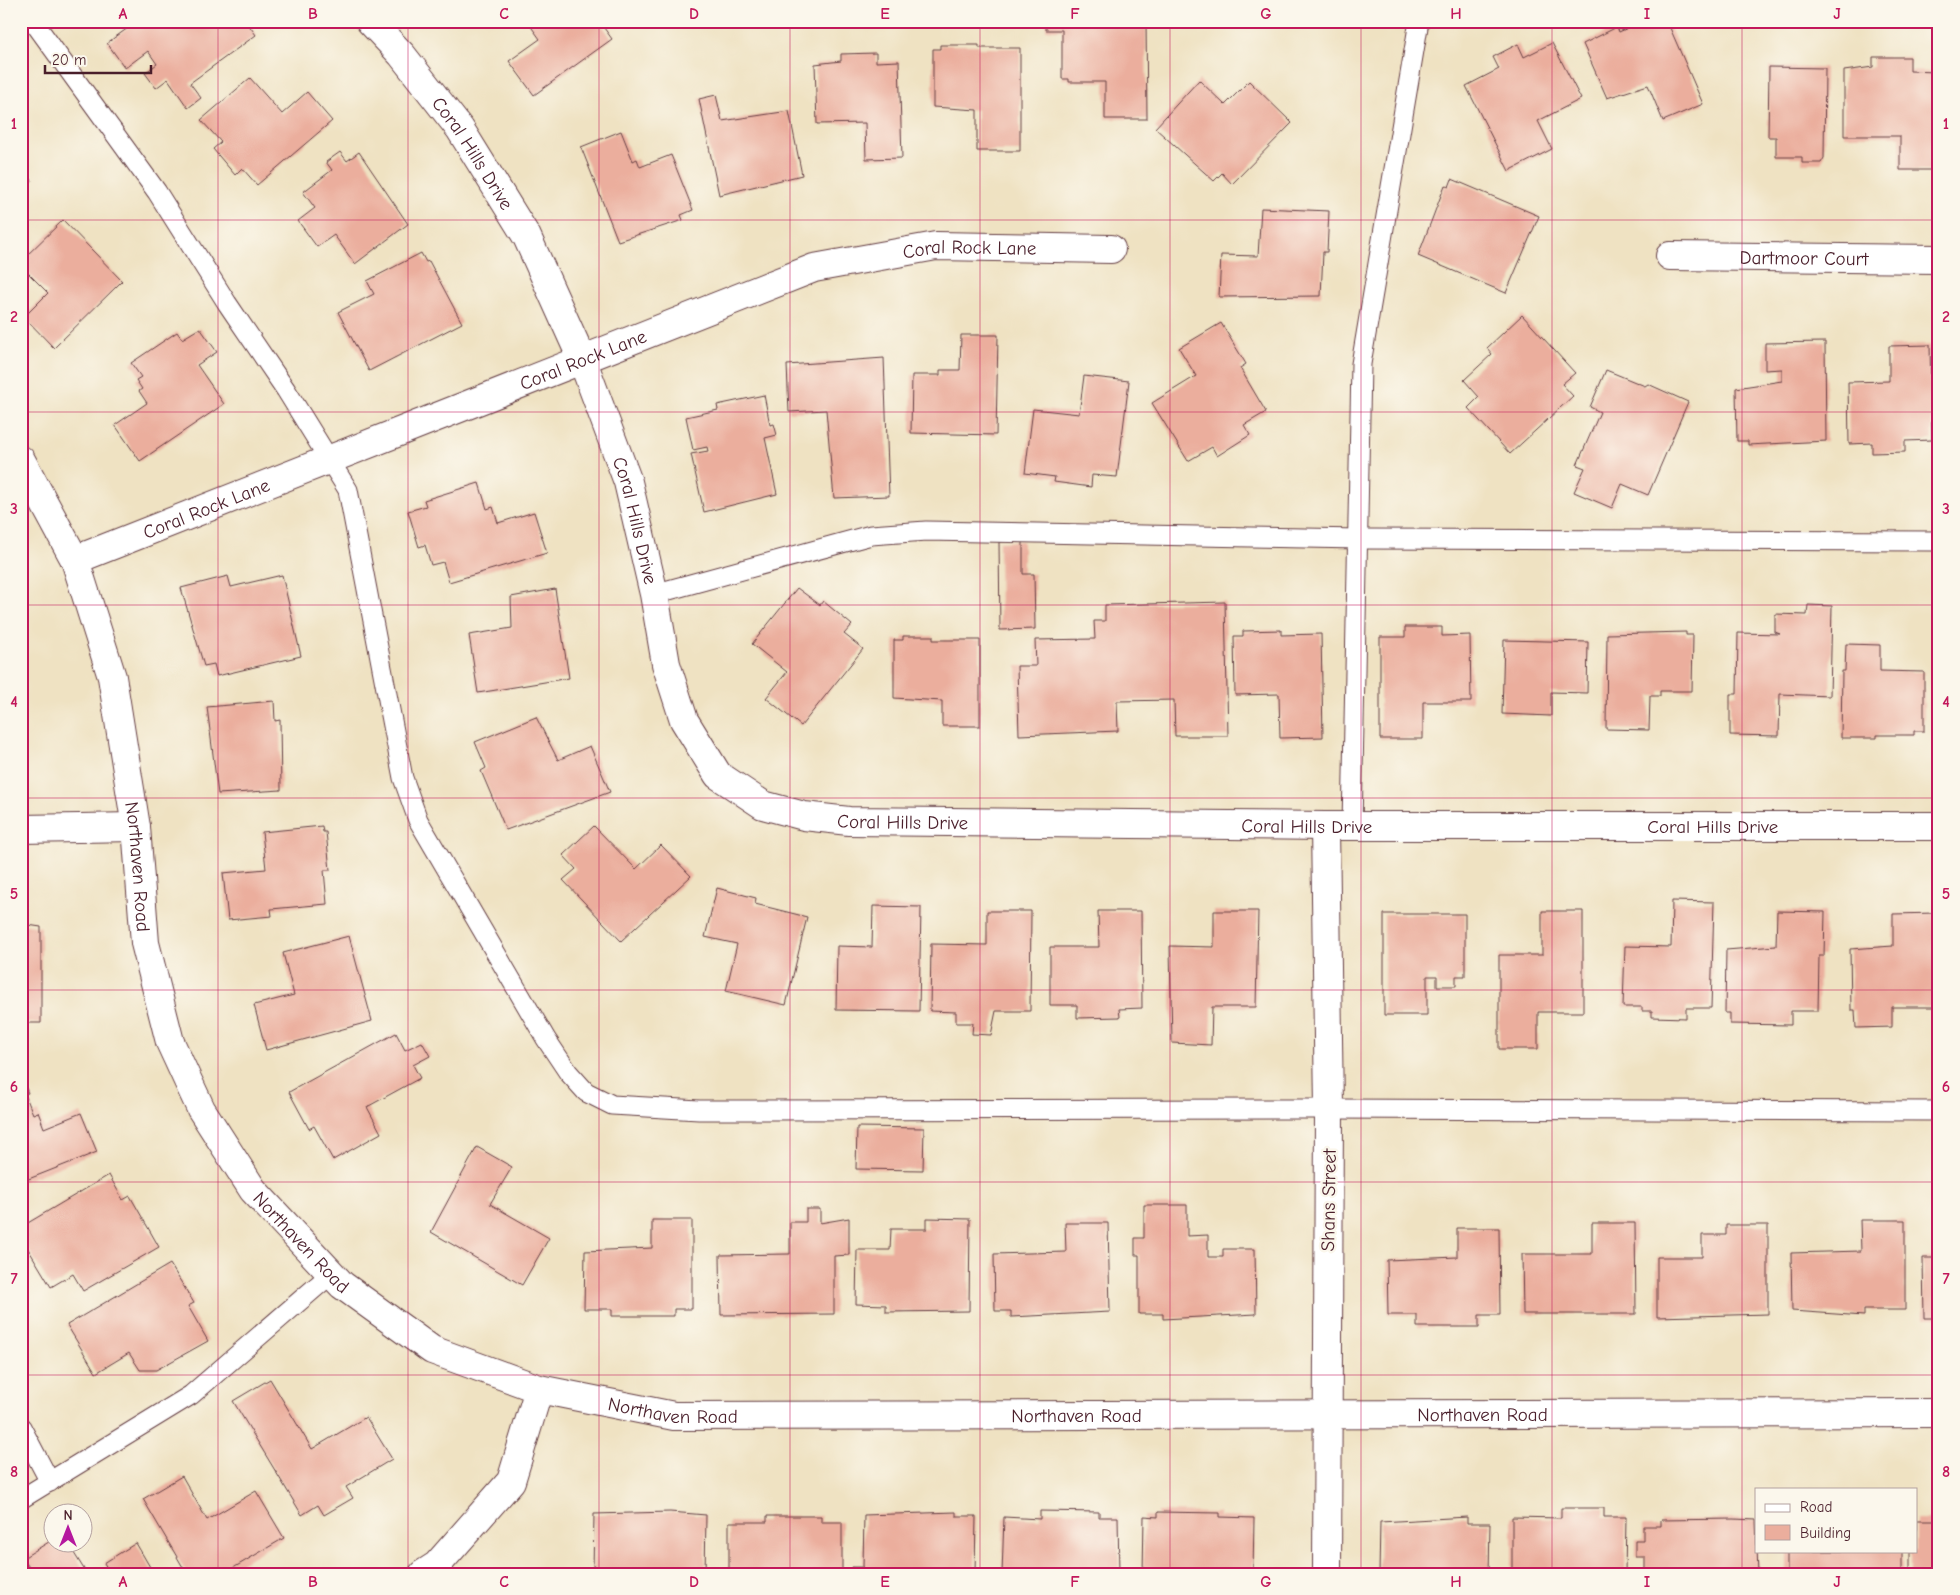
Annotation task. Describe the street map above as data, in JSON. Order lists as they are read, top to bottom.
{
  "streets": {
    "street": [
      "Coral Hills Drive",
      "Coral Rock Lane",
      "Dartmoor Court",
      "Northaven Road",
      "Shans Street"
    ]
  },
  "crossings": [
    ["Coral Hills Drive", "Coral Rock Lane"],
    ["Coral Hills Drive", "Shans Street"],
    ["Coral Rock Lane", "Northaven Road"],
    ["Northaven Road", "Shans Street"]
  ],
  "legend": ["Road", "Building"],
  "scale_bar": "20 m",
  "north": "top",
  "grid": {
    "columns": [
      "A",
      "B",
      "C",
      "D",
      "E",
      "F",
      "G",
      "H",
      "I",
      "J"
    ],
    "rows": [
      "1",
      "2",
      "3",
      "4",
      "5",
      "6",
      "7",
      "8"
    ]
  }
}
